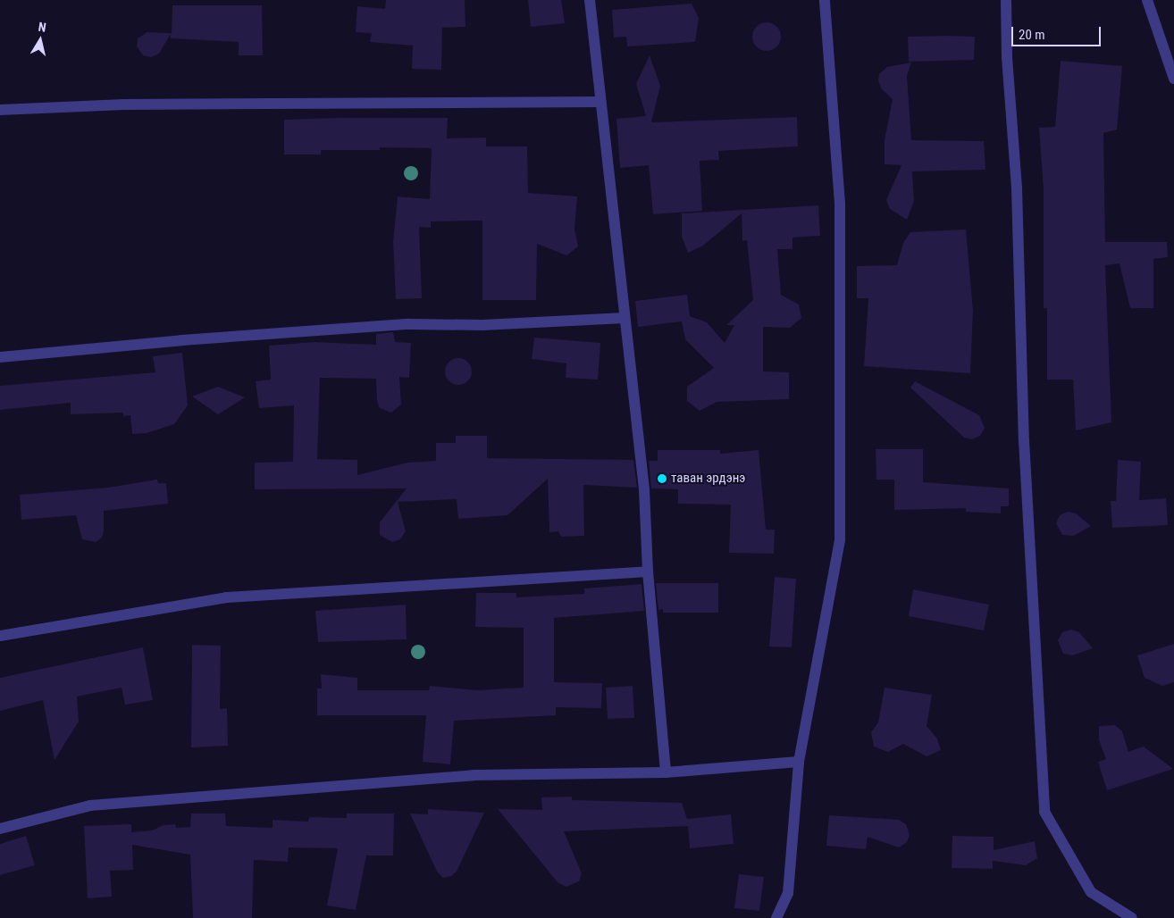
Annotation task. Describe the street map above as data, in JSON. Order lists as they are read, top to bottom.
{
  "places": ["таван эрдэнэ"],
  "scale_bar": "20 m",
  "north": "top"
}
